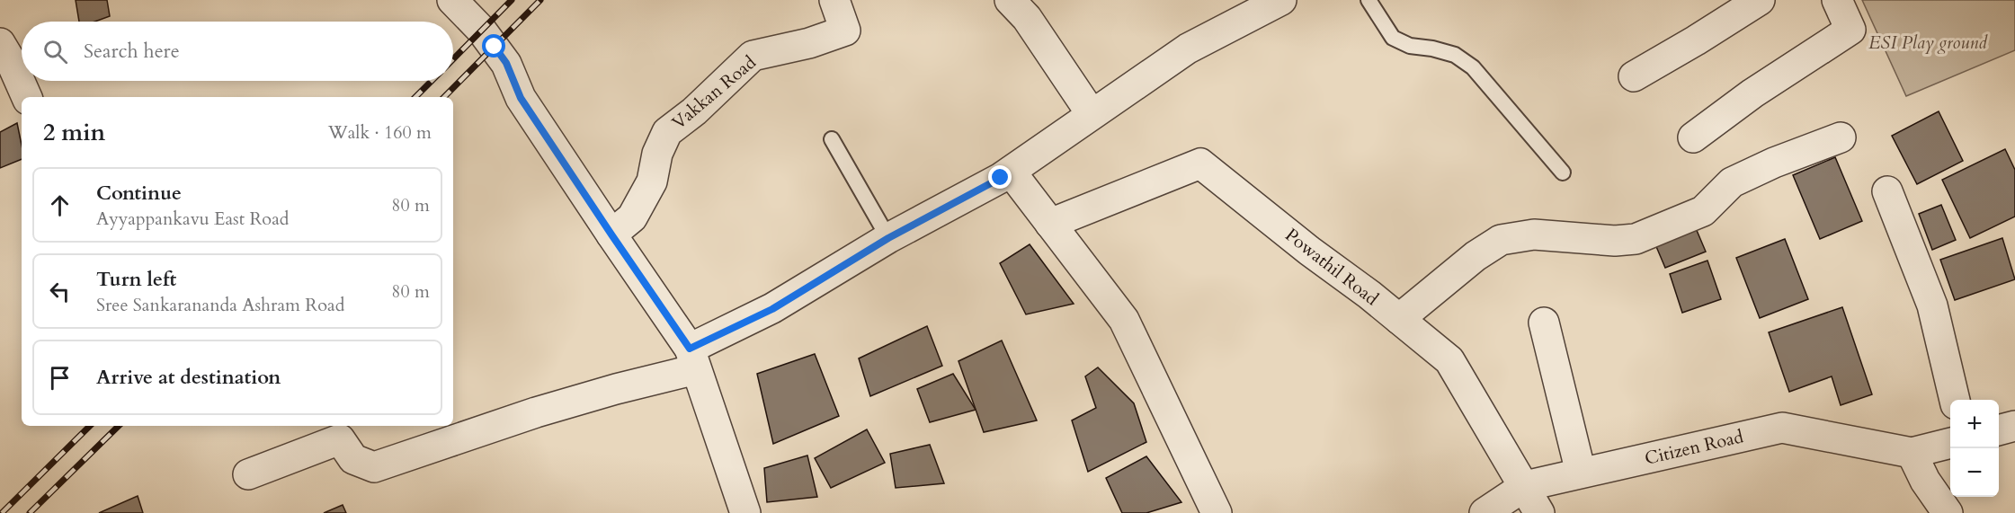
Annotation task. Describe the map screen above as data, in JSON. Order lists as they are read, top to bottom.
{
  "streets": {
    "street": ["Vakkan Road", "Powathil Road", "Citizen Road"]
  },
  "crossings": [
    ["Powathil Road", "Citizen Road"]
  ],
  "parks": ["ESI Play ground"],
  "page": {
    "search": "Search here",
    "heading": ["2 min", "Walk · 160 m"],
    "list": [
      ["Continue", "Ayyappankavu East Road", "80 m"],
      ["Turn left", "Sree Sankarananda Ashram Road", "80 m"],
      "Arrive at destination"
    ],
    "map_buttons": ["+", "−"]
  }
}
